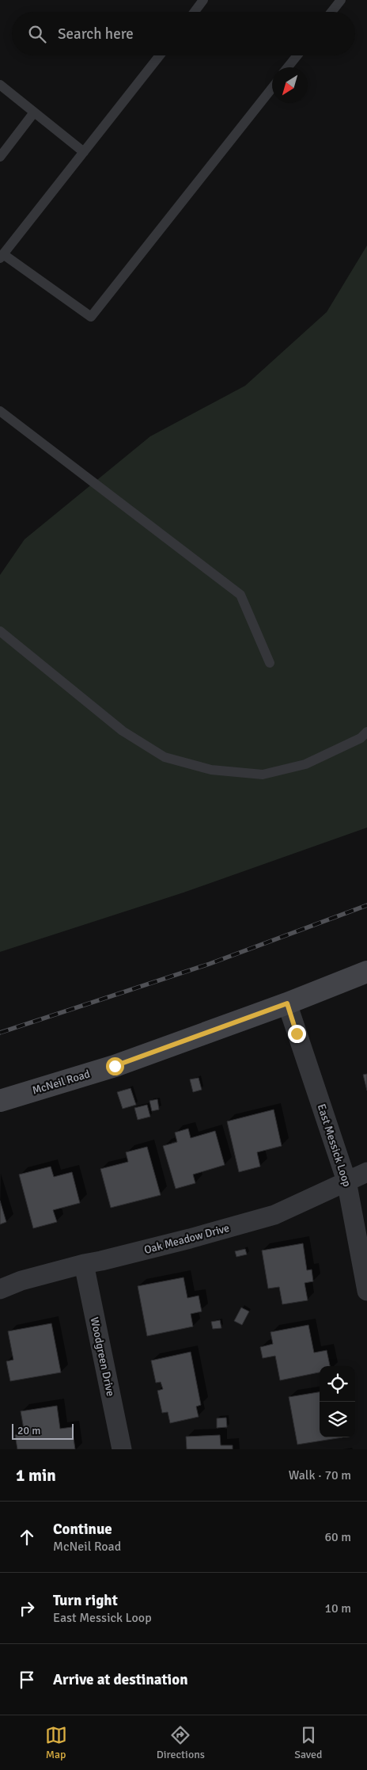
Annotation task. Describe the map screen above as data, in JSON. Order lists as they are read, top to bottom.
{
  "streets": {
    "main road": ["McNeil Road"],
    "street": ["East Messick Loop", "Oak Meadow Drive", "Woodgreen Drive"]
  },
  "crossings": [
    ["McNeil Road", "East Messick Loop"],
    ["East Messick Loop", "Oak Meadow Drive"],
    ["Oak Meadow Drive", "Woodgreen Drive"]
  ],
  "scale_bar": "20 m",
  "north": "bottom left",
  "page": {
    "search": "Search here",
    "scale": "20 m",
    "heading": ["1 min", "Walk · 70 m"],
    "list": [
      ["Continue", "McNeil Road", "60 m"],
      ["Turn right", "East Messick Loop", "10 m"],
      "Arrive at destination"
    ],
    "nav": ["Map", "Directions", "Saved"]
  }
}
